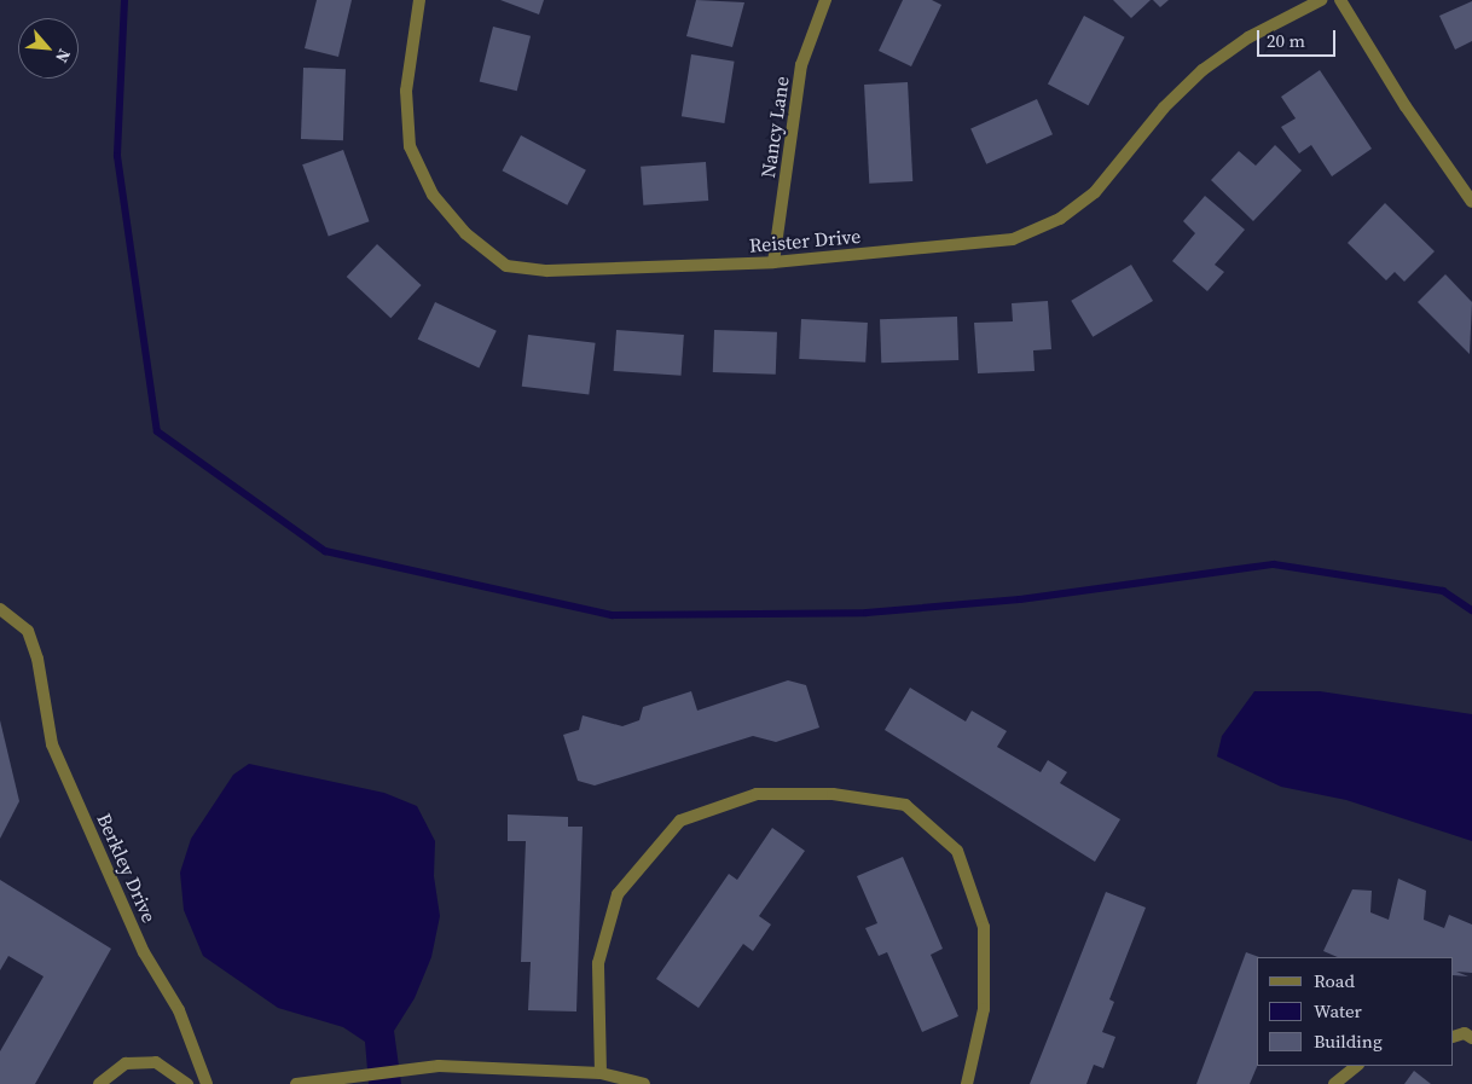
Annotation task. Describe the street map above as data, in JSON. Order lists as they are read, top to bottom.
{
  "streets": {
    "street": ["Nancy Lane", "Reister Drive", "Berkley Drive"]
  },
  "crossings": [
    ["Nancy Lane", "Reister Drive"]
  ],
  "legend": ["Road", "Water", "Building"],
  "scale_bar": "20 m",
  "north": "bottom right"
}
